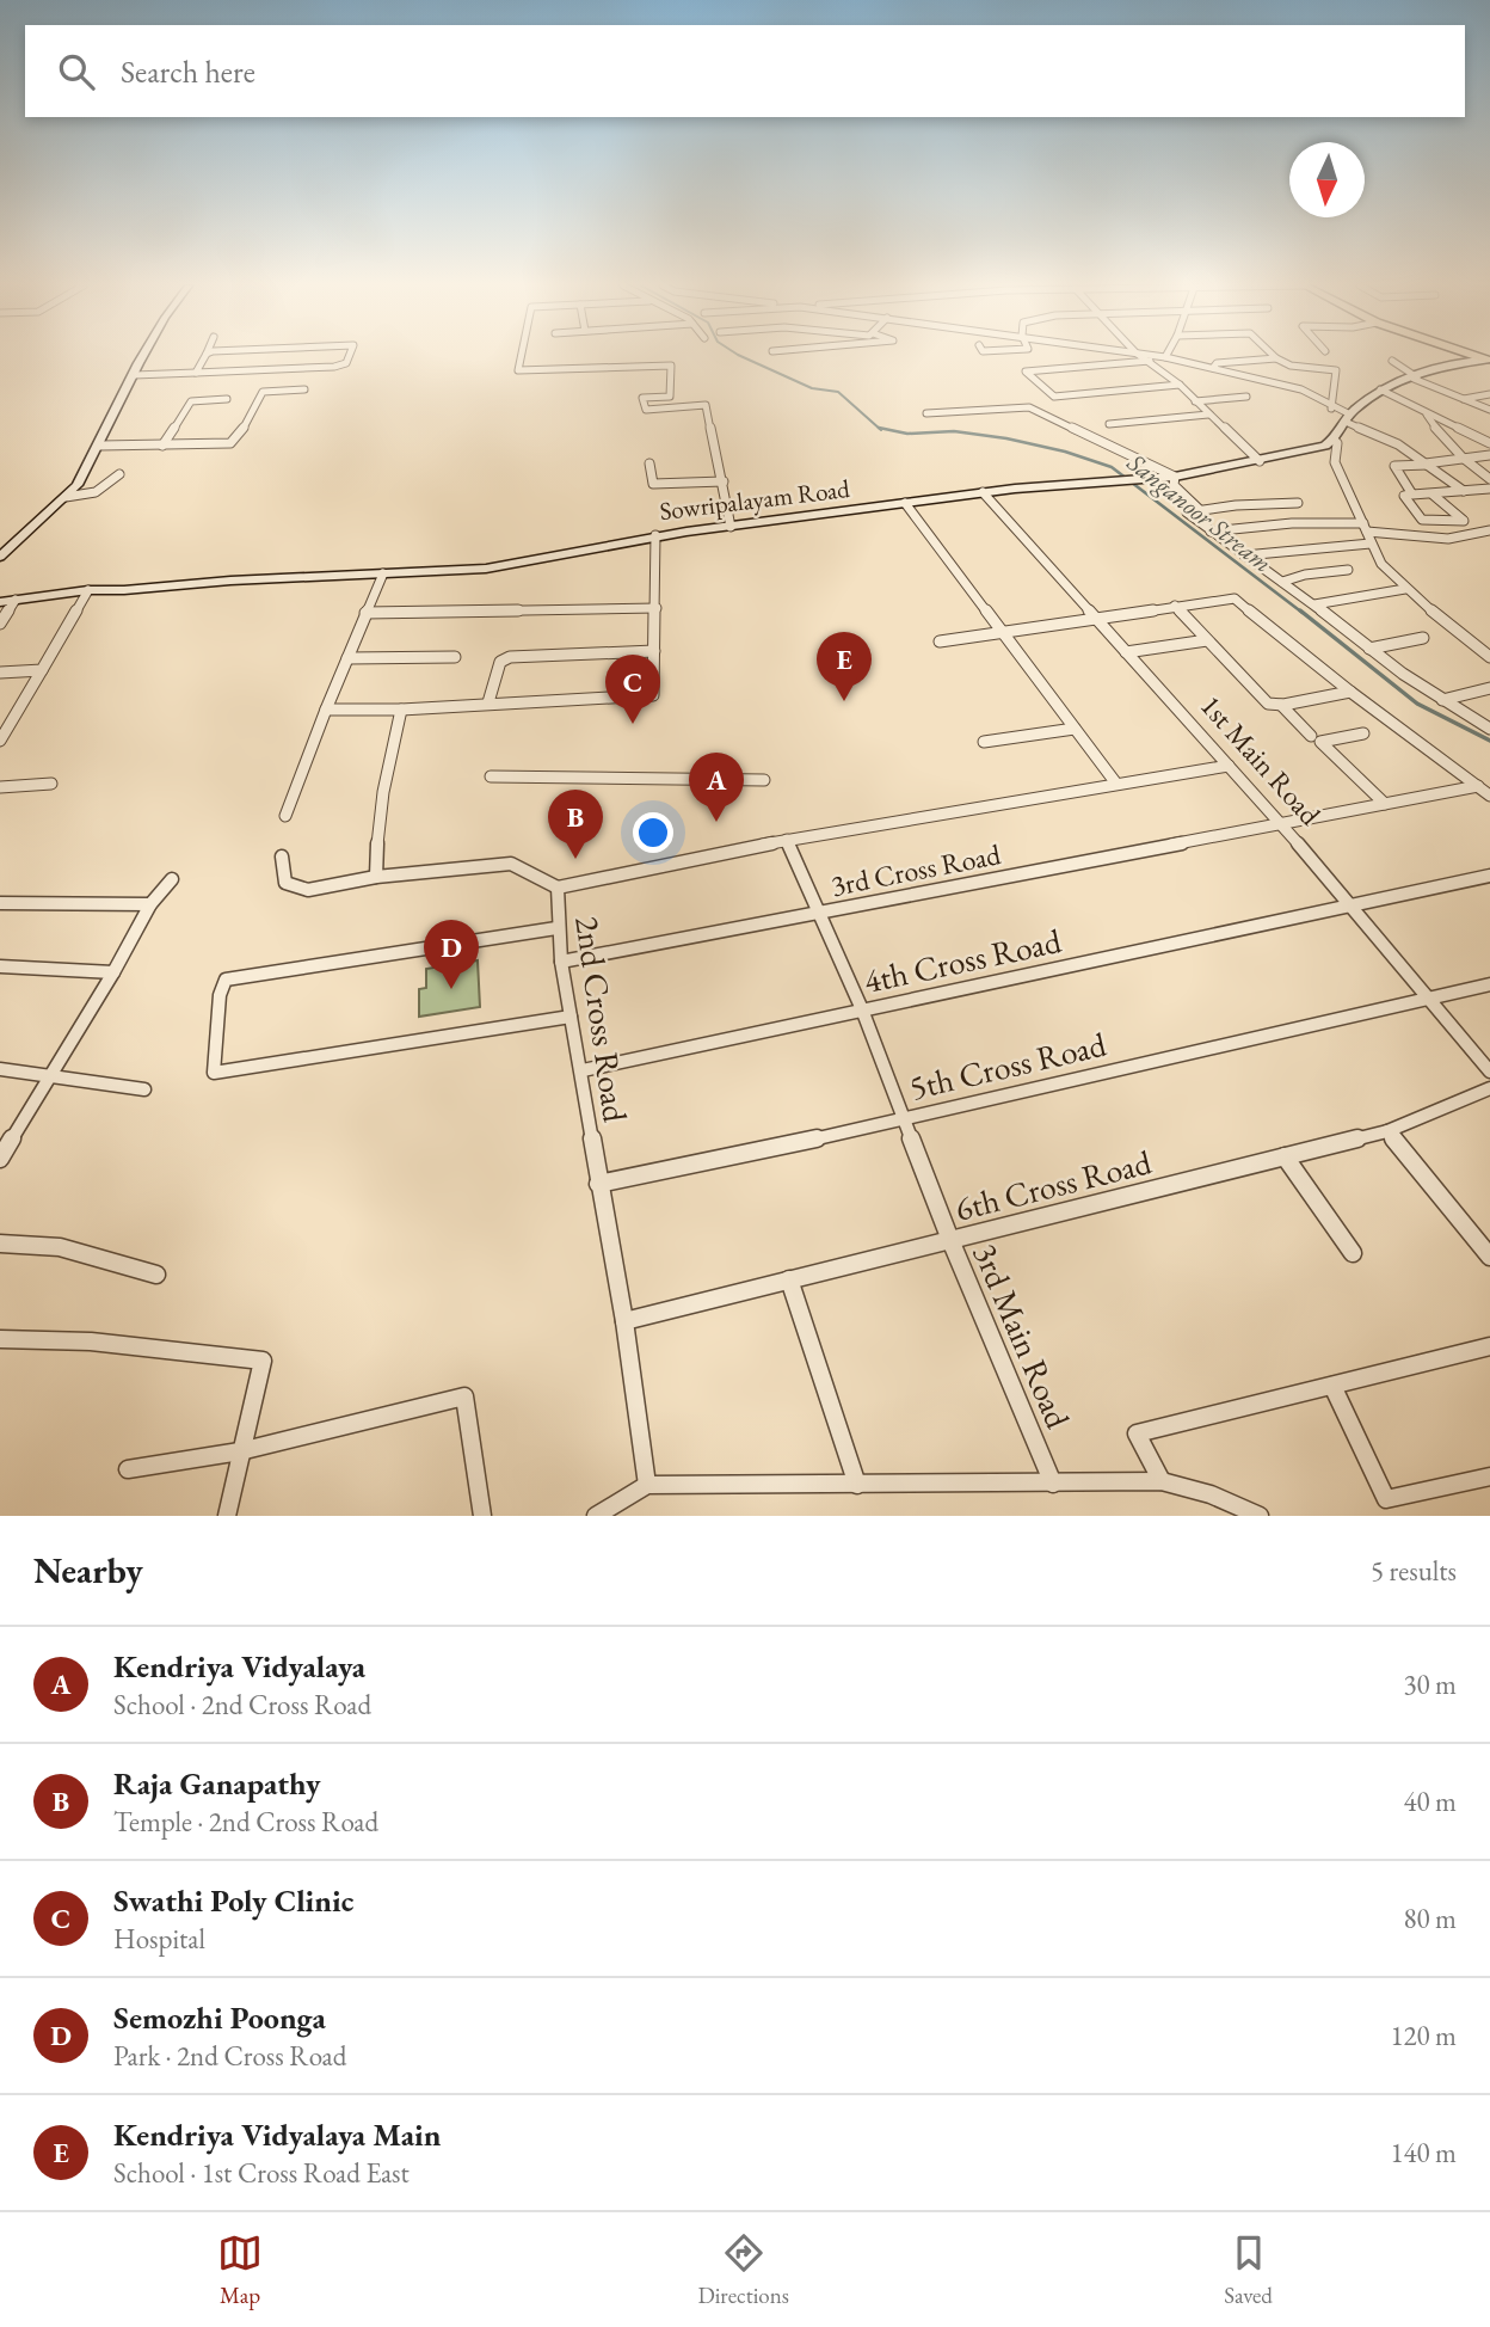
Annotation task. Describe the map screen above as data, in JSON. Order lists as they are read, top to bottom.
{
  "streets": {
    "street": [
      "Sowripalayam Road",
      "1st Main Road",
      "3rd Cross Road",
      "4th Cross Road",
      "2nd Cross Road",
      "5th Cross Road",
      "6th Cross Road",
      "3rd Main Road"
    ]
  },
  "crossings": [
    ["Sowripalayam Road", "1st Main Road"],
    ["1st Main Road", "3rd Cross Road"],
    ["1st Main Road", "4th Cross Road"],
    ["1st Main Road", "2nd Cross Road"],
    ["1st Main Road", "5th Cross Road"],
    ["3rd Cross Road", "2nd Cross Road"],
    ["3rd Cross Road", "3rd Main Road"],
    ["4th Cross Road", "2nd Cross Road"],
    ["4th Cross Road", "3rd Main Road"],
    ["2nd Cross Road", "5th Cross Road"],
    ["2nd Cross Road", "6th Cross Road"],
    ["2nd Cross Road", "3rd Main Road"],
    ["5th Cross Road", "3rd Main Road"],
    ["6th Cross Road", "3rd Main Road"]
  ],
  "water": ["Sanganoor Stream"],
  "north": "bottom",
  "page": {
    "search": "Search here",
    "pins": [
      "E",
      "C",
      "A",
      "B",
      "D"
    ],
    "heading": ["Nearby", "5 results"],
    "list": [
      {
        "mark": "A",
        "name": "Kendriya Vidyalaya",
        "note": "School · 2nd Cross Road",
        "value": "30 m"
      },
      {
        "mark": "B",
        "name": "Raja Ganapathy",
        "note": "Temple · 2nd Cross Road",
        "value": "40 m"
      },
      {
        "mark": "C",
        "name": "Swathi Poly Clinic",
        "note": "Hospital",
        "value": "80 m"
      },
      {
        "mark": "D",
        "name": "Semozhi Poonga",
        "note": "Park · 2nd Cross Road",
        "value": "120 m"
      },
      {
        "mark": "E",
        "name": "Kendriya Vidyalaya Main",
        "note": "School · 1st Cross Road East",
        "value": "140 m"
      }
    ],
    "nav": ["Map", "Directions", "Saved"]
  }
}
